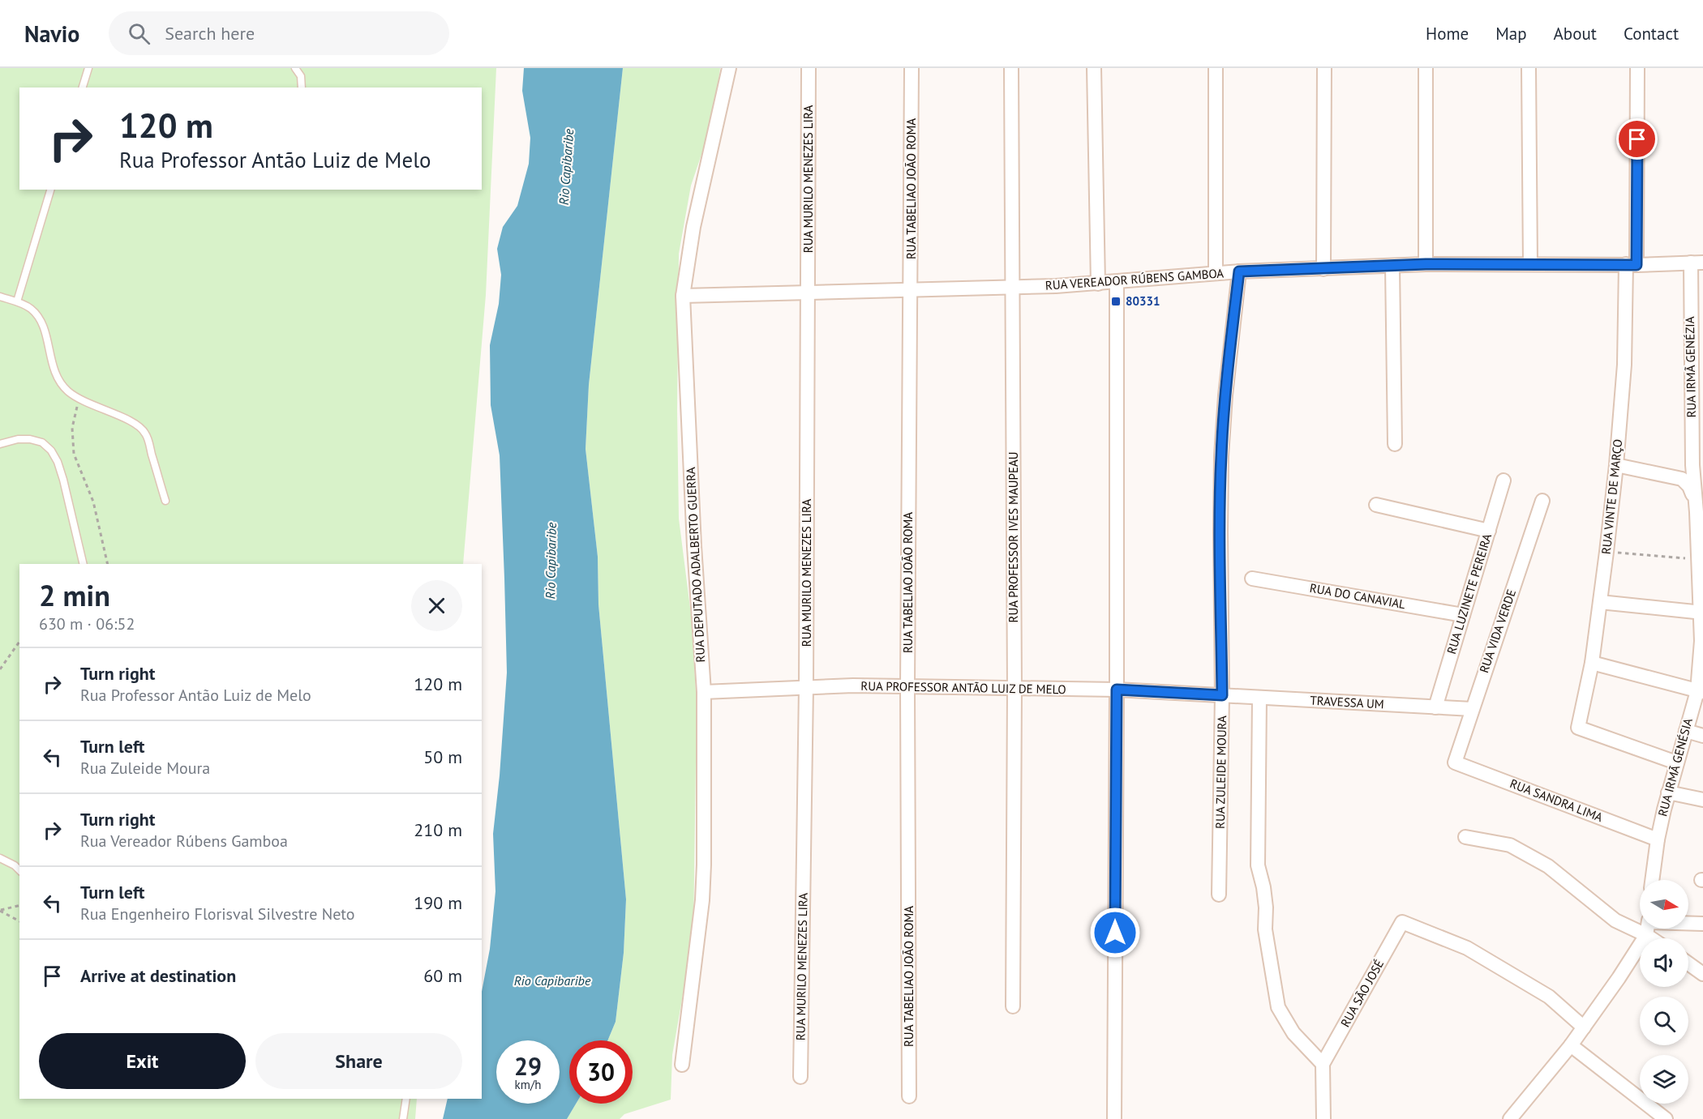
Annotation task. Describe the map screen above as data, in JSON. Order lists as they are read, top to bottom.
{
  "streets": {
    "street": [
      "RUA MURILO MENEZES LIRA",
      "RUA TABELIAO JOÃO ROMA",
      "RUA VEREADOR RÚBENS GAMBOA",
      "RUA IRMÃ GENÉZIA",
      "RUA VINTE DE MARÇO",
      "RUA PROFESSOR IVES MAUPEAU",
      "RUA DEPUTADO ADALBERTO GUERRA",
      "RUA LUZINETE PEREIRA",
      "RUA DO CANAVIAL",
      "RUA VIDA VERDE",
      "RUA PROFESSOR ANTÃO LUIZ DE MELO",
      "TRAVESSA UM",
      "RUA IRMÃ GENÉSIA",
      "RUA ZULEIDE MOURA",
      "RUA SANDRA LIMA",
      "RUA SÃO JOSÉ"
    ]
  },
  "crossings": [
    ["RUA MURILO MENEZES LIRA", "RUA VEREADOR RÚBENS GAMBOA"],
    ["RUA MURILO MENEZES LIRA", "RUA PROFESSOR ANTÃO LUIZ DE MELO"],
    ["RUA TABELIAO JOÃO ROMA", "RUA VEREADOR RÚBENS GAMBOA"],
    ["RUA TABELIAO JOÃO ROMA", "RUA PROFESSOR ANTÃO LUIZ DE MELO"],
    ["RUA VEREADOR RÚBENS GAMBOA", "RUA IRMÃ GENÉZIA"],
    ["RUA VEREADOR RÚBENS GAMBOA", "RUA VINTE DE MARÇO"],
    ["RUA VEREADOR RÚBENS GAMBOA", "RUA PROFESSOR IVES MAUPEAU"],
    ["RUA VEREADOR RÚBENS GAMBOA", "RUA DEPUTADO ADALBERTO GUERRA"],
    ["RUA VEREADOR RÚBENS GAMBOA", "RUA ZULEIDE MOURA"],
    ["RUA IRMÃ GENÉZIA", "RUA IRMÃ GENÉSIA"],
    ["RUA VINTE DE MARÇO", "RUA IRMÃ GENÉSIA"],
    ["RUA PROFESSOR IVES MAUPEAU", "RUA PROFESSOR ANTÃO LUIZ DE MELO"],
    ["RUA DEPUTADO ADALBERTO GUERRA", "RUA PROFESSOR ANTÃO LUIZ DE MELO"],
    ["RUA LUZINETE PEREIRA", "RUA DO CANAVIAL"],
    ["RUA LUZINETE PEREIRA", "TRAVESSA UM"],
    ["RUA VIDA VERDE", "TRAVESSA UM"],
    ["RUA VIDA VERDE", "RUA SANDRA LIMA"],
    ["RUA PROFESSOR ANTÃO LUIZ DE MELO", "TRAVESSA UM"],
    ["RUA PROFESSOR ANTÃO LUIZ DE MELO", "RUA ZULEIDE MOURA"],
    ["TRAVESSA UM", "RUA ZULEIDE MOURA"],
    ["RUA IRMÃ GENÉSIA", "RUA SANDRA LIMA"]
  ],
  "water": ["Rio Capibaribe"],
  "places": {
    "transit": ["80331"]
  },
  "north": "right",
  "page": {
    "header": "Navio",
    "search": "Search here",
    "nav": [
      "Home",
      "Map",
      "About",
      "Contact"
    ],
    "turn": ["120 m", "Rua Professor Antão Luiz de Melo"],
    "heading": ["2 min", "630 m · 06:52"],
    "list": [
      {
        "name": "Turn right",
        "note": "Rua Professor Antão Luiz de Melo",
        "value": "120 m"
      },
      {
        "name": "Turn left",
        "note": "Rua Zuleide Moura",
        "value": "50 m"
      },
      {
        "name": "Turn right",
        "note": "Rua Vereador Rúbens Gamboa",
        "value": "210 m"
      },
      {
        "name": "Turn left",
        "note": "Rua Engenheiro Florisval Silvestre Neto",
        "value": "190 m"
      },
      {
        "name": "Arrive at destination",
        "value": "60 m"
      }
    ],
    "buttons": ["Exit", "Share"],
    "speed": "29 km/h",
    "limit": "30"
  }
}
